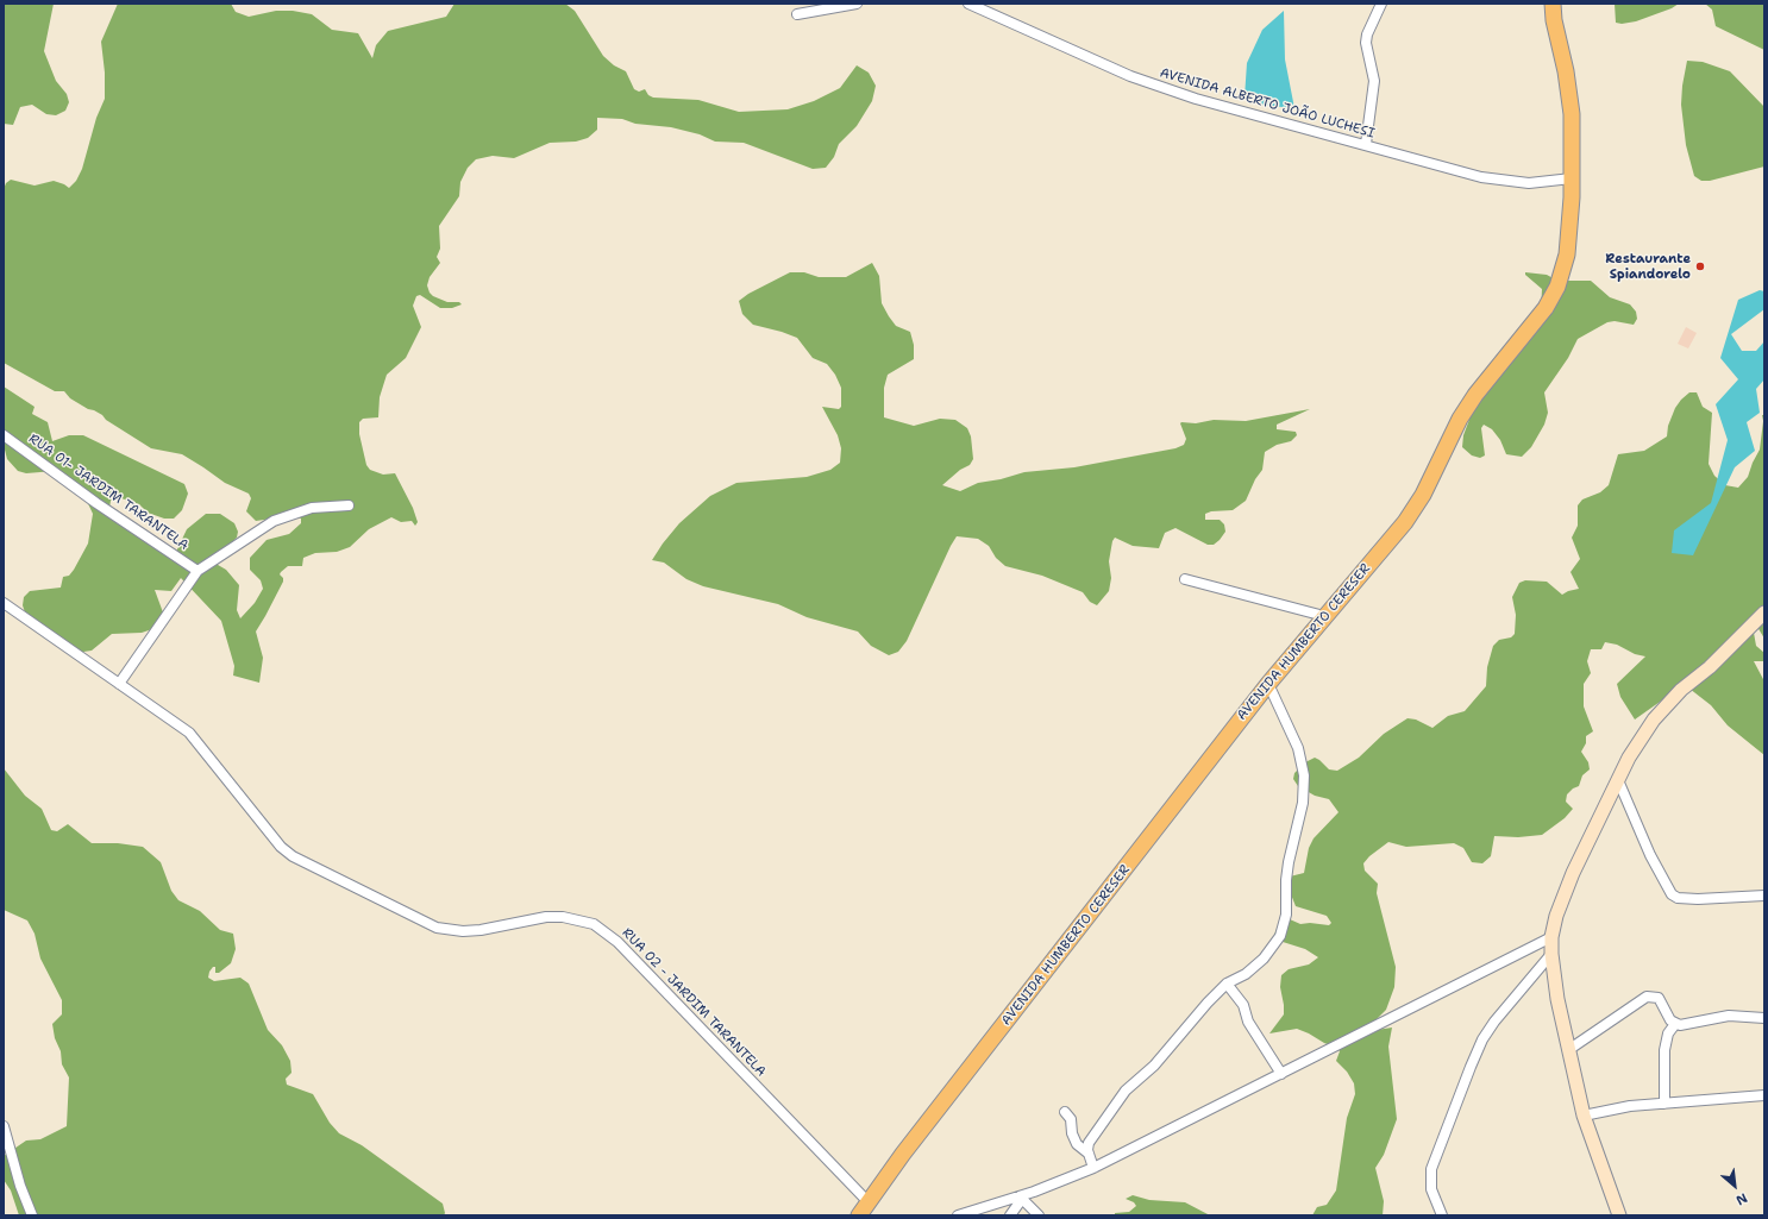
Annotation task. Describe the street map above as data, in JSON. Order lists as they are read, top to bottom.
{
  "streets": {
    "main road": ["AVENIDA HUMBERTO CERESER"],
    "street": ["AVENIDA ALBERTO JOÃO LUCHESI", "RUA 01- JARDIM TARANTELA", "RUA 02 - JARDIM TARANTELA"]
  },
  "crossings": [
    ["AVENIDA ALBERTO JOÃO LUCHESI", "AVENIDA HUMBERTO CERESER"],
    ["AVENIDA HUMBERTO CERESER", "RUA 02 - JARDIM TARANTELA"]
  ],
  "places": ["Restaurante Spiandorelo"],
  "north": "bottom right"
}
